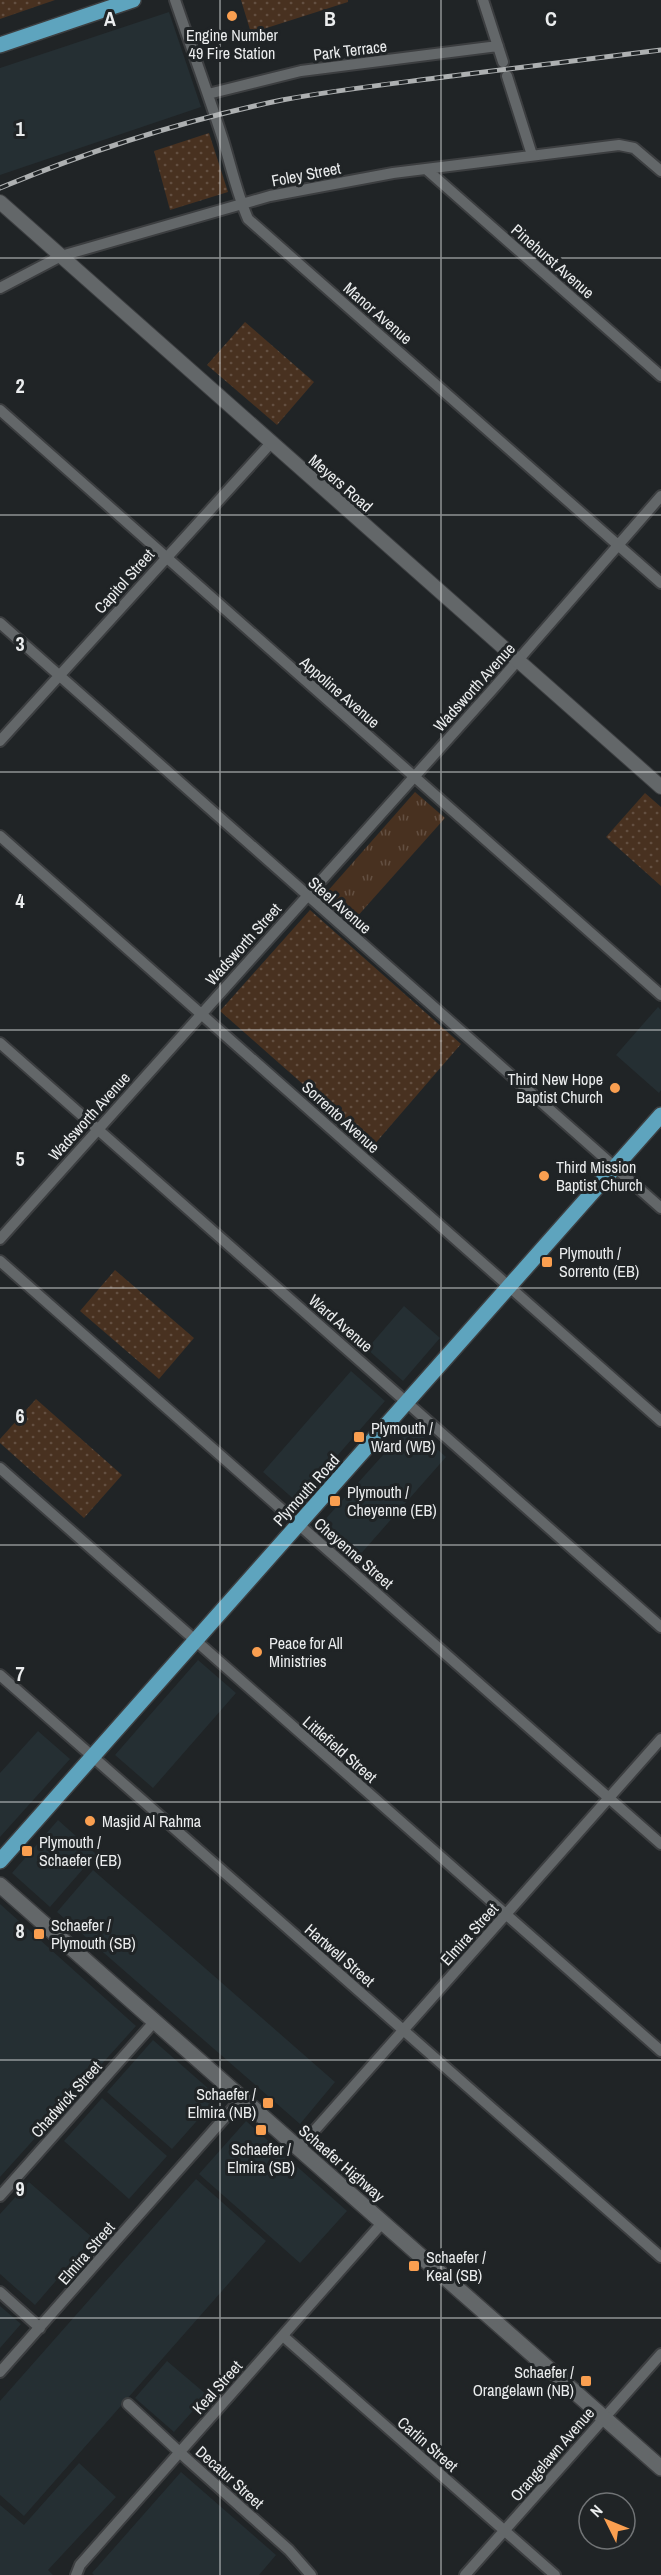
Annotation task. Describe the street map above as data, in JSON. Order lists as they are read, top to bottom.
{
  "streets": {
    "main road": ["Plymouth Road", "Schaefer Highway"],
    "street": [
      "Park Terrace",
      "Foley Street",
      "Pinehurst Avenue",
      "Manor Avenue",
      "Meyers Road",
      "Capitol Street",
      "Wadsworth Avenue",
      "Appoline Avenue",
      "Steel Avenue",
      "Wadsworth Street",
      "Sorrento Avenue",
      "Ward Avenue",
      "Cheyenne Street",
      "Littlefield Street",
      "Elmira Street",
      "Hartwell Street",
      "Chadwick Street",
      "Keal Street",
      "Carlin Street",
      "Orangelawn Avenue",
      "Decatur Street"
    ]
  },
  "crossings": [
    ["Park Terrace", "Manor Avenue"],
    ["Foley Street", "Pinehurst Avenue"],
    ["Foley Street", "Manor Avenue"],
    ["Foley Street", "Meyers Road"],
    ["Manor Avenue", "Wadsworth Avenue"],
    ["Meyers Road", "Capitol Street"],
    ["Meyers Road", "Wadsworth Avenue"],
    ["Capitol Street", "Appoline Avenue"],
    ["Capitol Street", "Steel Avenue"],
    ["Wadsworth Avenue", "Appoline Avenue"],
    ["Wadsworth Avenue", "Steel Avenue"],
    ["Wadsworth Avenue", "Wadsworth Street"],
    ["Wadsworth Avenue", "Sorrento Avenue"],
    ["Wadsworth Avenue", "Ward Avenue"],
    ["Steel Avenue", "Wadsworth Street"],
    ["Steel Avenue", "Plymouth Road"],
    ["Wadsworth Street", "Sorrento Avenue"],
    ["Sorrento Avenue", "Plymouth Road"],
    ["Ward Avenue", "Plymouth Road"],
    ["Plymouth Road", "Cheyenne Street"],
    ["Plymouth Road", "Littlefield Street"],
    ["Plymouth Road", "Hartwell Street"],
    ["Cheyenne Street", "Elmira Street"],
    ["Littlefield Street", "Elmira Street"],
    ["Elmira Street", "Hartwell Street"],
    ["Elmira Street", "Schaefer Highway"],
    ["Chadwick Street", "Schaefer Highway"],
    ["Schaefer Highway", "Keal Street"],
    ["Schaefer Highway", "Orangelawn Avenue"],
    ["Keal Street", "Carlin Street"],
    ["Keal Street", "Decatur Street"],
    ["Carlin Street", "Orangelawn Avenue"]
  ],
  "places": {
    "other": [
      "Engine Number 49 Fire Station",
      "Third New Hope Baptist Church",
      "Third Mission Baptist Church",
      "Peace for All Ministries",
      "Masjid Al Rahma"
    ],
    "transit": [
      "Plymouth / Sorrento (EB)",
      "Plymouth / Ward (WB)",
      "Plymouth / Cheyenne (EB)",
      "Plymouth / Schaefer (EB)",
      "Schaefer / Plymouth (SB)",
      "Schaefer / Elmira (NB)",
      "Schaefer / Elmira (SB)",
      "Schaefer / Keal (SB)",
      "Schaefer / Orangelawn (NB)"
    ]
  },
  "north": "top left",
  "grid": {
    "columns": ["A", "B", "C"],
    "rows": [
      "1",
      "2",
      "3",
      "4",
      "5",
      "6",
      "7",
      "8",
      "9"
    ]
  }
}
